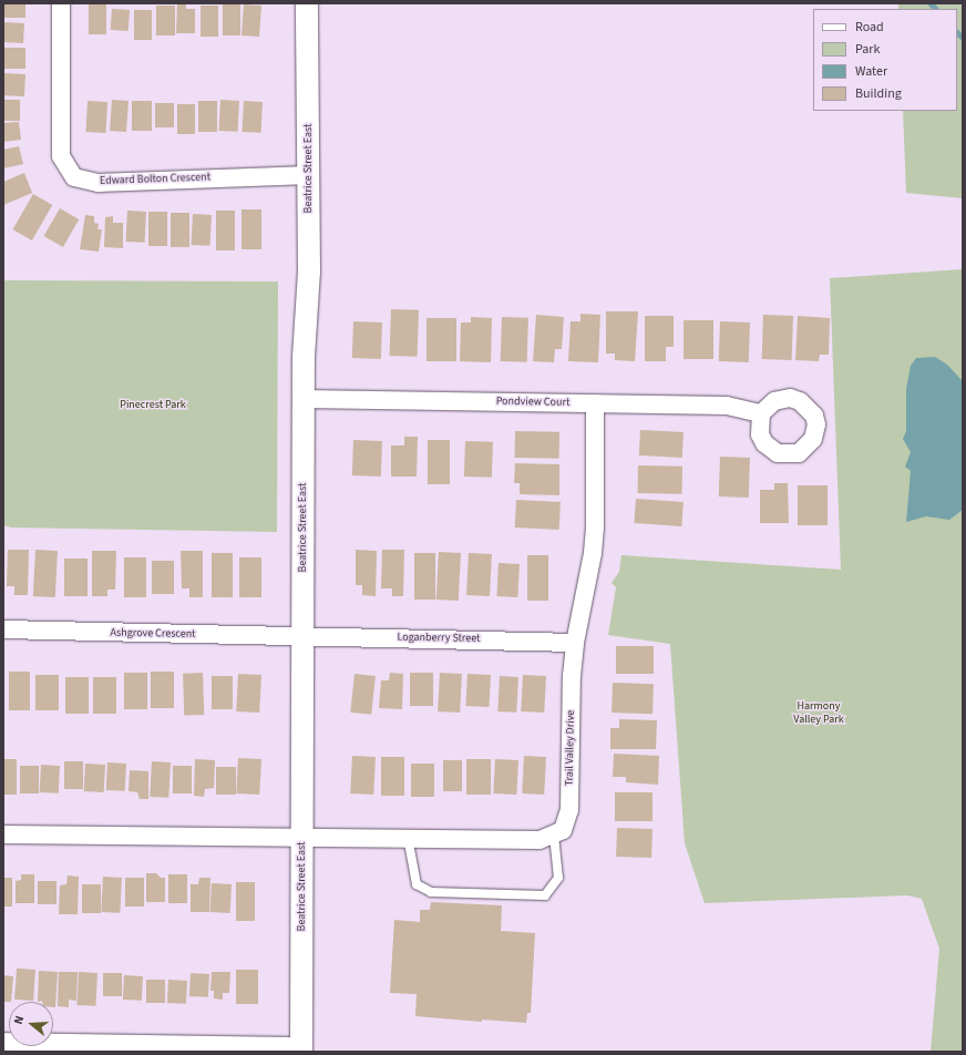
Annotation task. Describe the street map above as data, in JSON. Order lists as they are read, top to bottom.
{
  "streets": {
    "street": [
      "Beatrice Street East",
      "Edward Bolton Crescent",
      "Pondview Court",
      "Ashgrove Crescent",
      "Loganberry Street",
      "Trail Valley Drive"
    ]
  },
  "crossings": [
    ["Beatrice Street East", "Edward Bolton Crescent"],
    ["Beatrice Street East", "Pondview Court"],
    ["Beatrice Street East", "Ashgrove Crescent"],
    ["Beatrice Street East", "Loganberry Street"],
    ["Pondview Court", "Trail Valley Drive"],
    ["Ashgrove Crescent", "Loganberry Street"],
    ["Loganberry Street", "Trail Valley Drive"]
  ],
  "parks": ["Pinecrest Park", "Harmony Valley Park"],
  "legend": [
    "Road",
    "Park",
    "Water",
    "Building"
  ],
  "north": "left"
}
